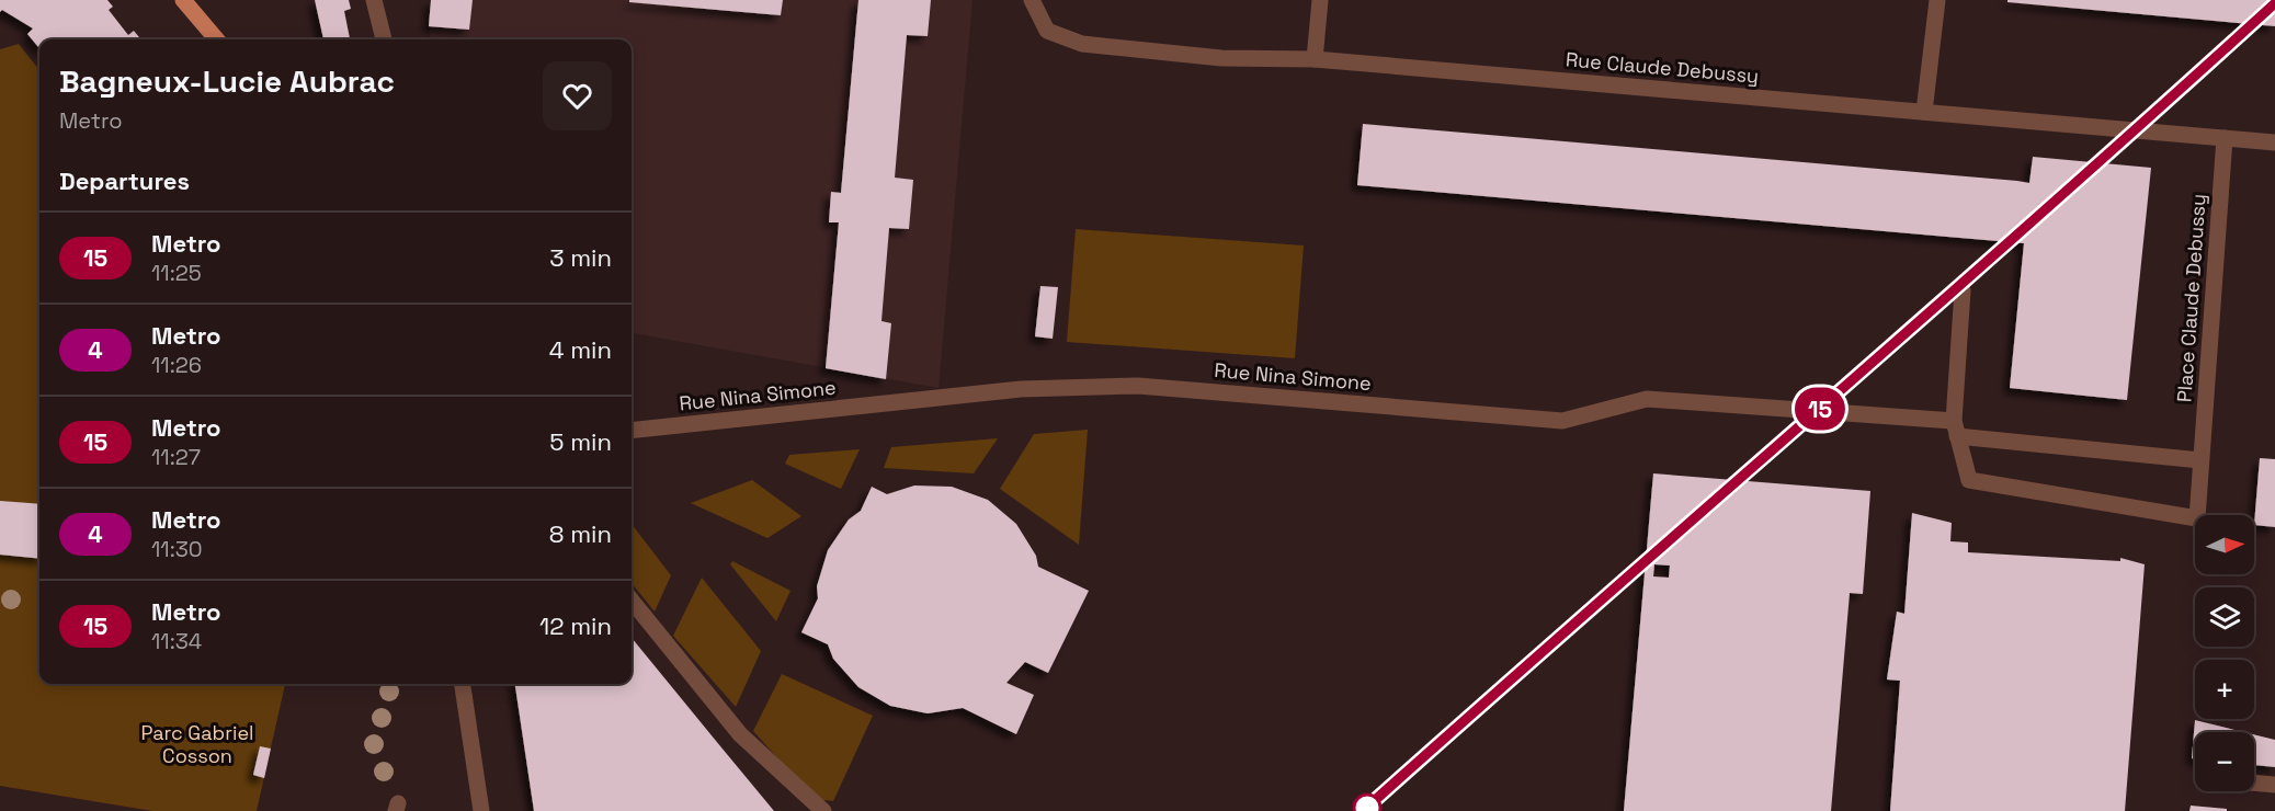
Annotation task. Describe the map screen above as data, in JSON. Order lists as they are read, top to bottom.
{
  "streets": {
    "street": ["Rue Claude Debussy", "Place Claude Debussy", "Rue Nina Simone"]
  },
  "crossings": [
    ["Rue Claude Debussy", "Place Claude Debussy"],
    ["Place Claude Debussy", "Rue Nina Simone"]
  ],
  "parks": ["Parc Gabriel Cosson"],
  "lines": ["metro line 15"],
  "north": "right",
  "page": {
    "on_map": "15",
    "heading": [
      ["Bagneux-Lucie Aubrac", "Metro"],
      "Departures"
    ],
    "list": [
      {
        "mark": "15",
        "name": "Metro",
        "note": "11:25",
        "value": "3 min"
      },
      {
        "mark": "4",
        "name": "Metro",
        "note": "11:26",
        "value": "4 min"
      },
      {
        "mark": "15",
        "name": "Metro",
        "note": "11:27",
        "value": "5 min"
      },
      {
        "mark": "4",
        "name": "Metro",
        "note": "11:30",
        "value": "8 min"
      },
      {
        "mark": "15",
        "name": "Metro",
        "note": "11:34",
        "value": "12 min"
      }
    ],
    "map_buttons": ["+", "−"]
  }
}
